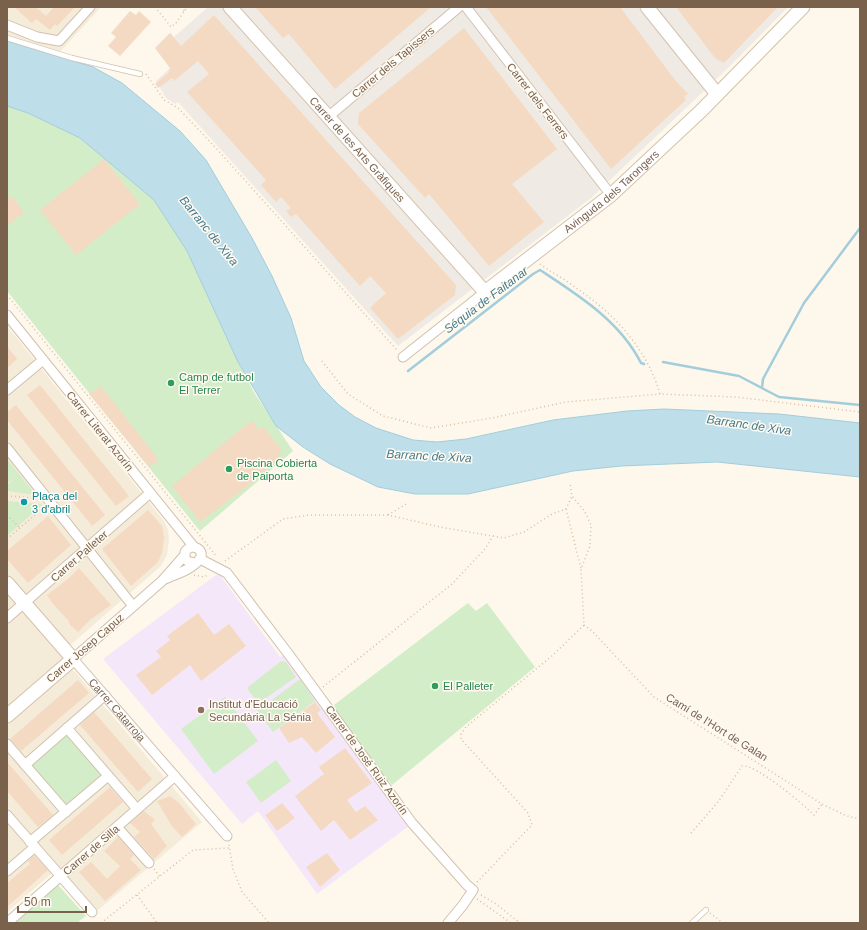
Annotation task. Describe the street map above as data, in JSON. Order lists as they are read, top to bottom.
{
  "streets": {
    "street": [
      "Carrer dels Tapissers",
      "Carrer dels Ferrers",
      "Carrer de les Arts Gràfiques",
      "Avinguda dels Tarongers",
      "Carrer Literat Azorín",
      "Carrer Palleter",
      "Carrer Josep Capuz",
      "Carrer Catarroja",
      "Carrer de José Ruiz Azorín",
      "Carrer de Silla"
    ],
    "path": ["Camí de l'Hort de Galan"]
  },
  "crossings": [
    ["Carrer dels Tapissers", "Carrer de les Arts Gràfiques"],
    ["Carrer dels Ferrers", "Avinguda dels Tarongers"],
    ["Carrer de les Arts Gràfiques", "Avinguda dels Tarongers"],
    ["Carrer Literat Azorín", "Carrer Palleter"],
    ["Carrer Literat Azorín", "Carrer Josep Capuz"],
    ["Carrer Literat Azorín", "Carrer de José Ruiz Azorín"],
    ["Carrer Palleter", "Carrer Catarroja"],
    ["Carrer Josep Capuz", "Carrer Catarroja"],
    ["Carrer Josep Capuz", "Carrer de José Ruiz Azorín"],
    ["Carrer Catarroja", "Carrer de Silla"]
  ],
  "water": ["Barranc de Xiva", "Séquia de Faitanar"],
  "places": [
    "Camp de futbol El Terrer",
    "Piscina Cobierta de Paiporta",
    "Plaça del 3 d'abril",
    "El Palleter",
    "Institut d'Educació Secundària La Sénia"
  ],
  "scale_bar": "50 m"
}
